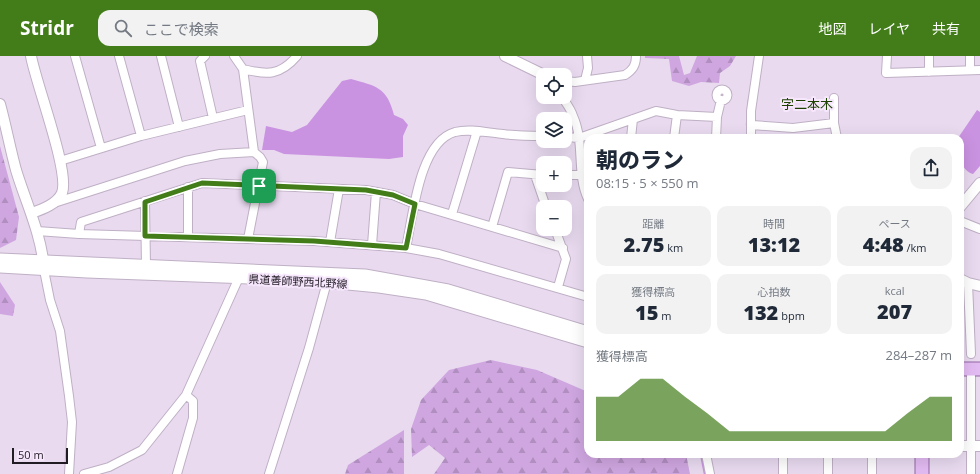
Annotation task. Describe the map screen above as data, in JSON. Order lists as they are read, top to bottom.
{
  "streets": {
    "main road": ["県道善師野西北野線"]
  },
  "districts": ["字二本木"],
  "scale_bar": "50 m",
  "page": {
    "header": "Stridr",
    "search": "ここで検索",
    "nav": ["地図", "レイヤ", "共有"],
    "map_buttons": ["+", "−"],
    "heading": ["朝のラン", "08:15 · 5 × 550 m"],
    "stats": [
      ["距離", "2.75 km"],
      ["時間", "13:12"],
      ["ペース", "4:48 /km"],
      ["獲得標高", "15 m"],
      ["心拍数", "132 bpm"],
      ["kcal", "207"]
    ],
    "chart": ["獲得標高", "284–287 m"],
    "scale": "50 m"
  }
}
